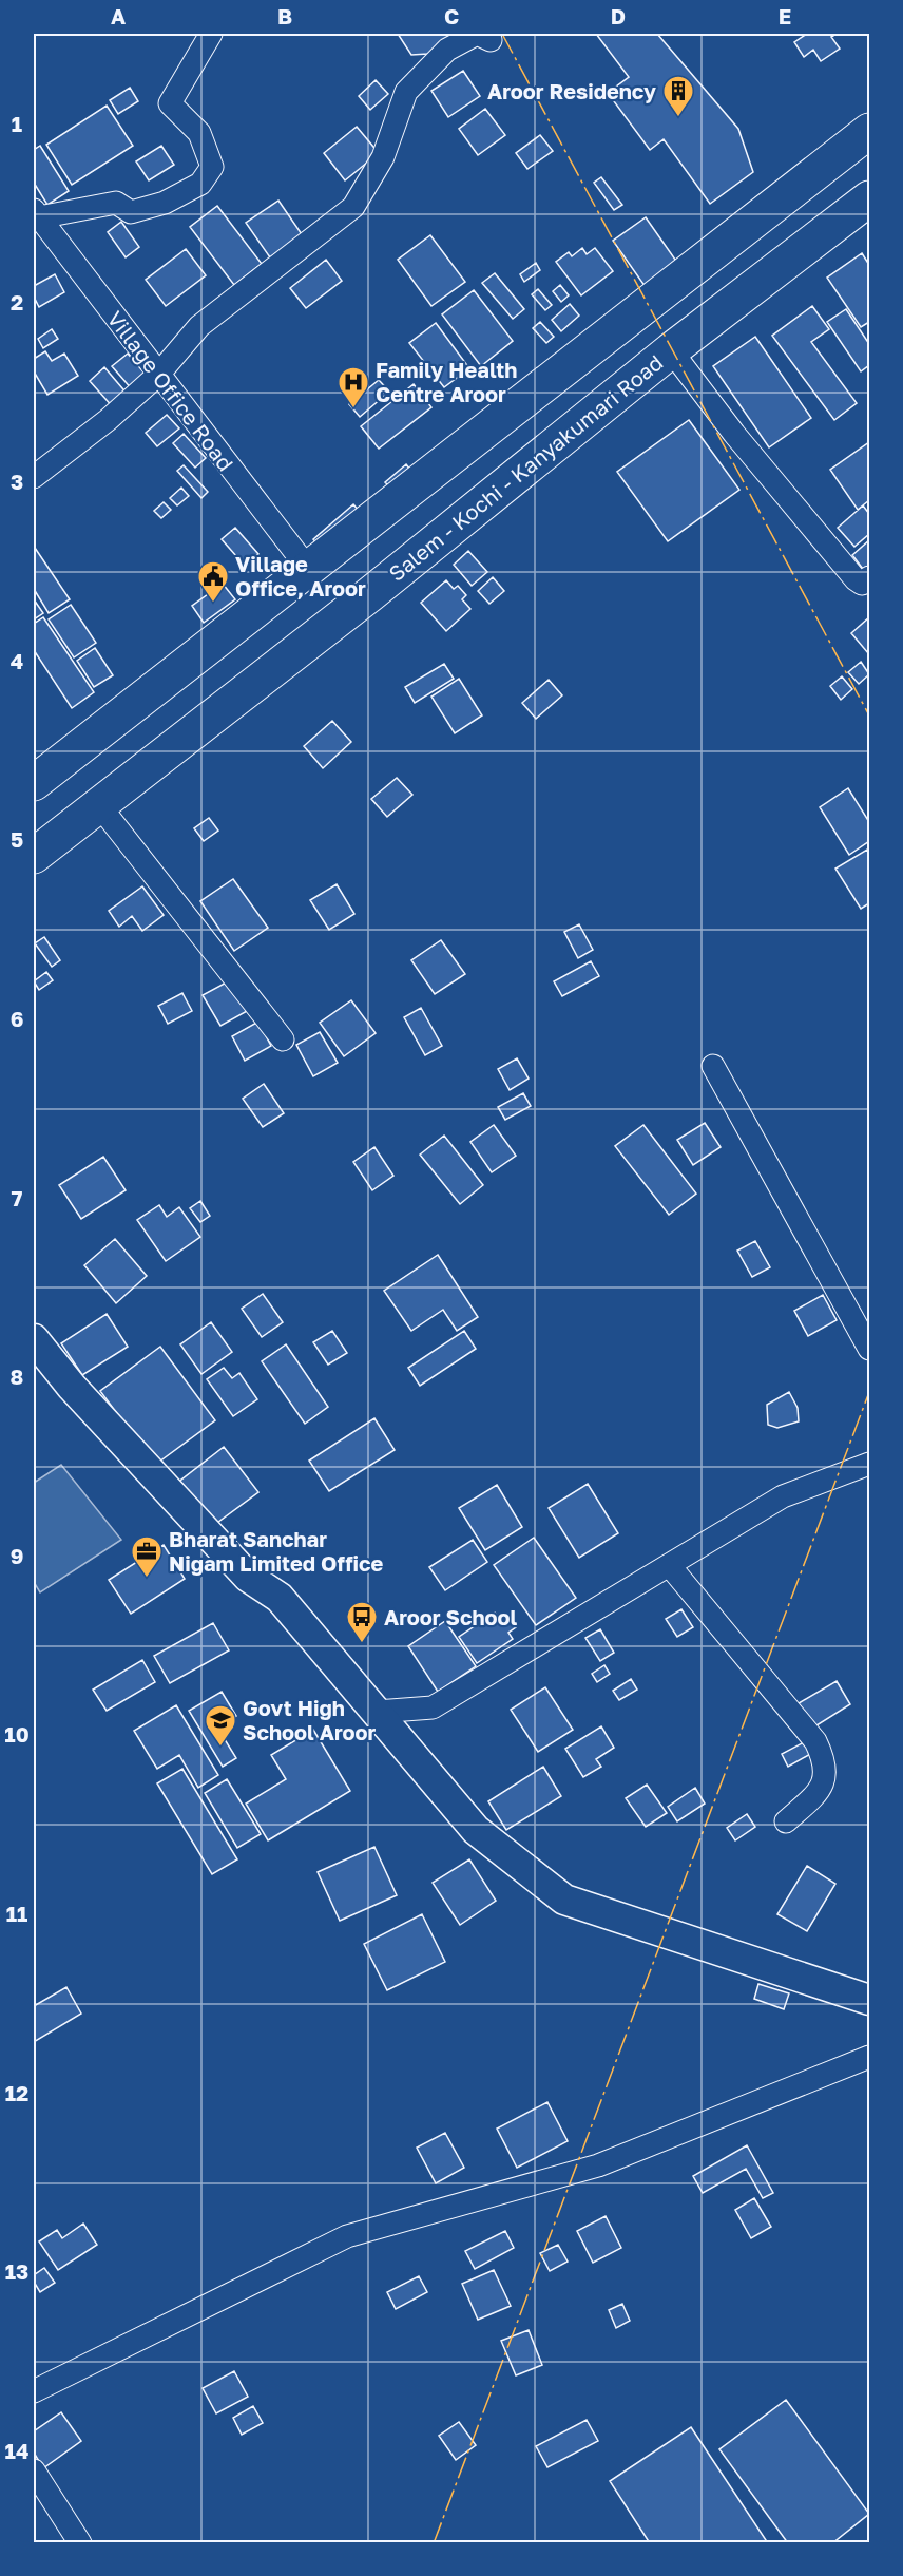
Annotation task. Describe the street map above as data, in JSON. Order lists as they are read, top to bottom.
{
  "streets": {
    "highway": ["Salem - Kochi - Kanyakumari Road"],
    "street": ["Village Office Road"]
  },
  "places": {
    "building": ["Aroor Residency"],
    "hospital": ["Family Health Centre Aroor"],
    "public building": ["Village Office, Aroor"],
    "office": ["Bharat Sanchar Nigam Limited Office"],
    "bus stop": ["Aroor School"],
    "school or university": ["Govt High School Aroor"]
  },
  "grid": {
    "columns": [
      "A",
      "B",
      "C",
      "D",
      "E"
    ],
    "rows": [
      "1",
      "2",
      "3",
      "4",
      "5",
      "6",
      "7",
      "8",
      "9",
      "10",
      "11",
      "12",
      "13",
      "14"
    ]
  }
}
